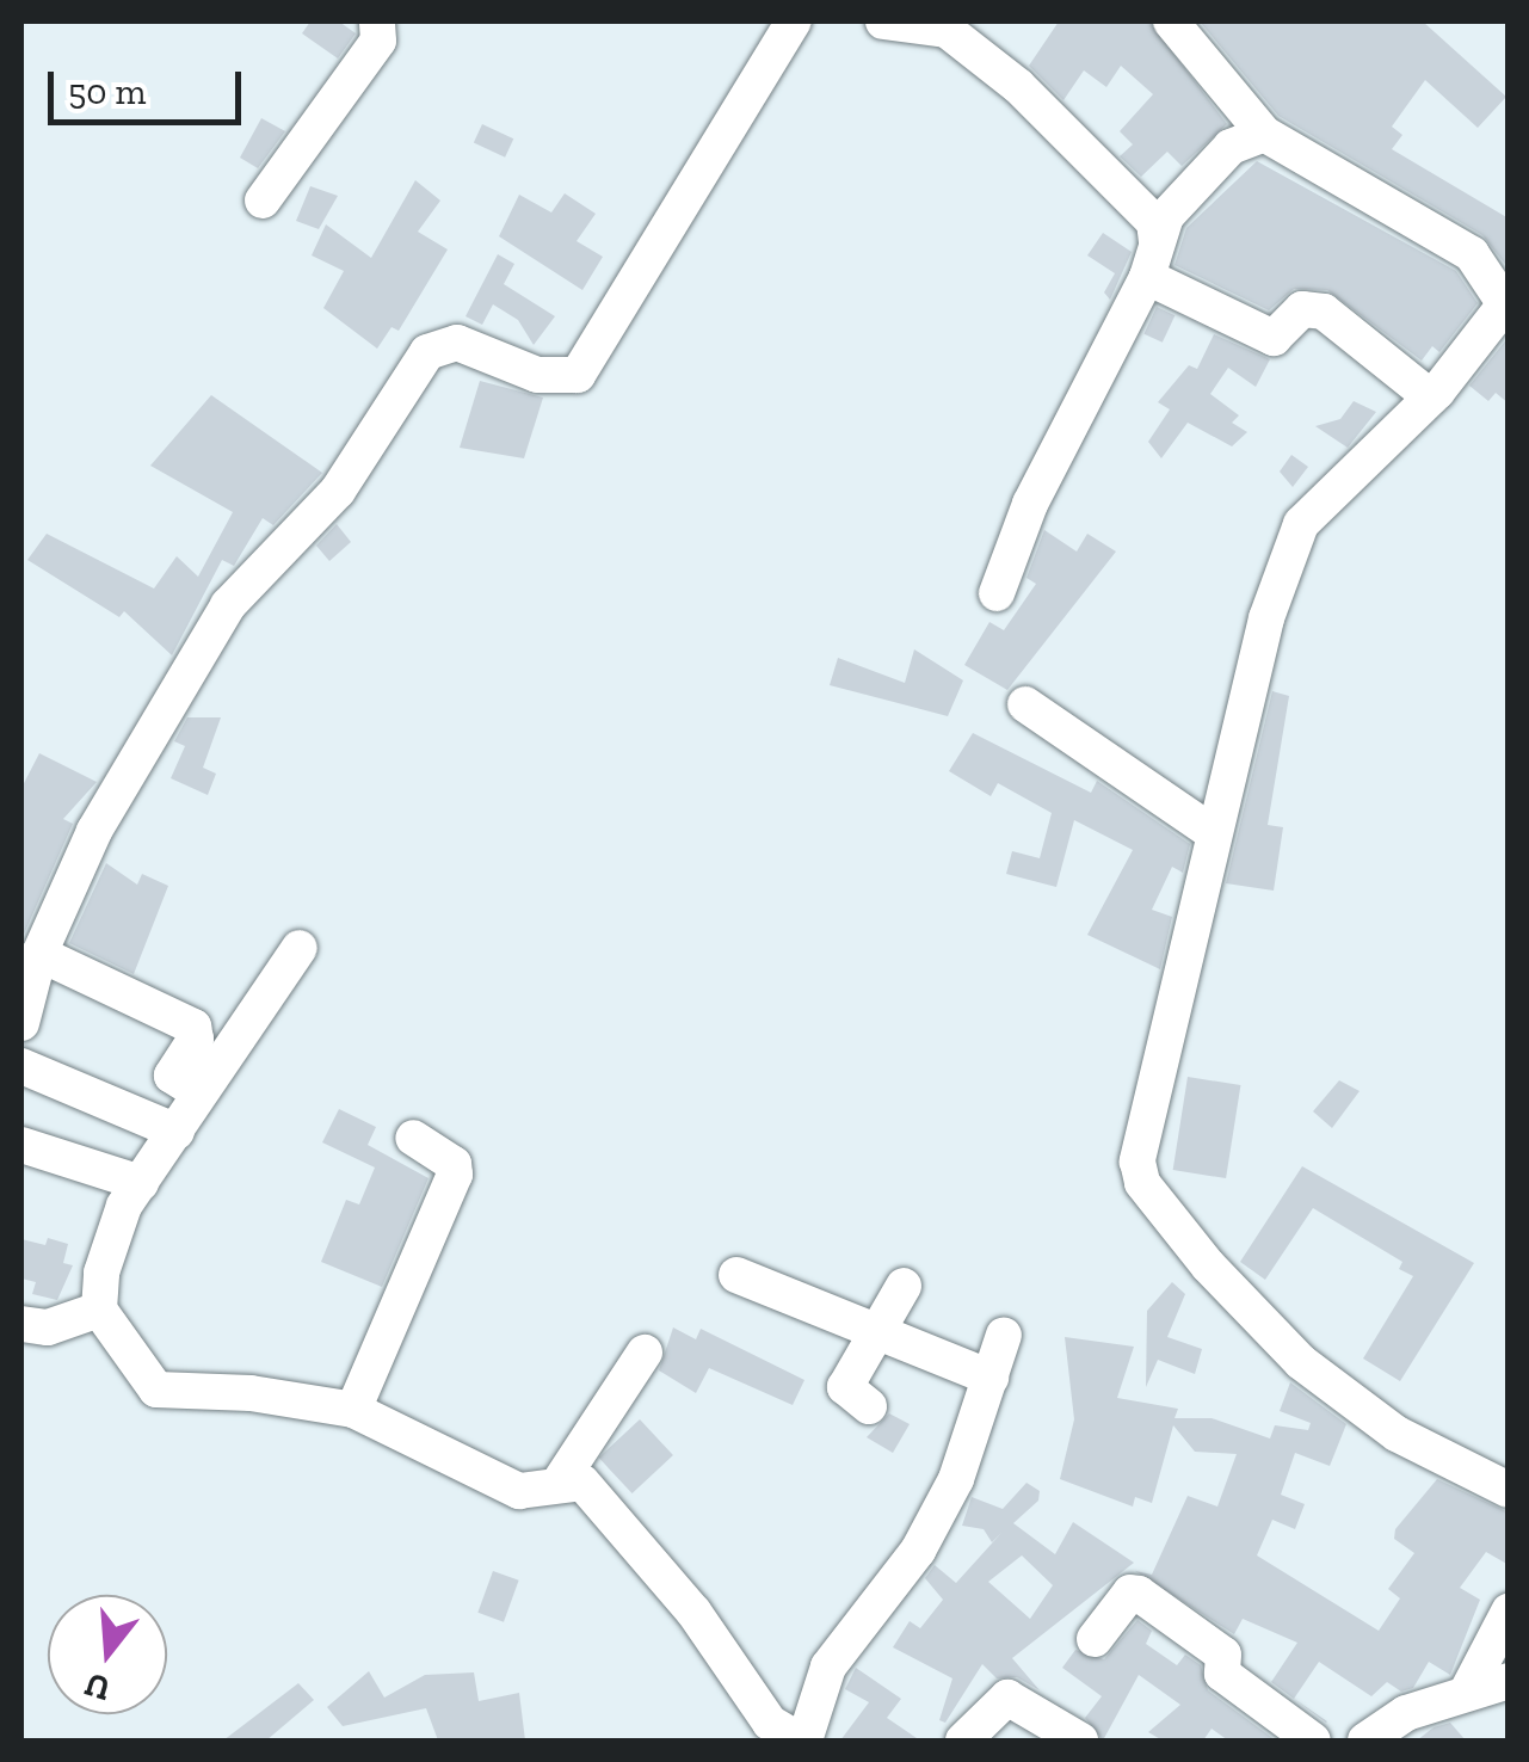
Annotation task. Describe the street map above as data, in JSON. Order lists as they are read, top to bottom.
{
  "scale_bar": "50 m",
  "north": "bottom"
}
